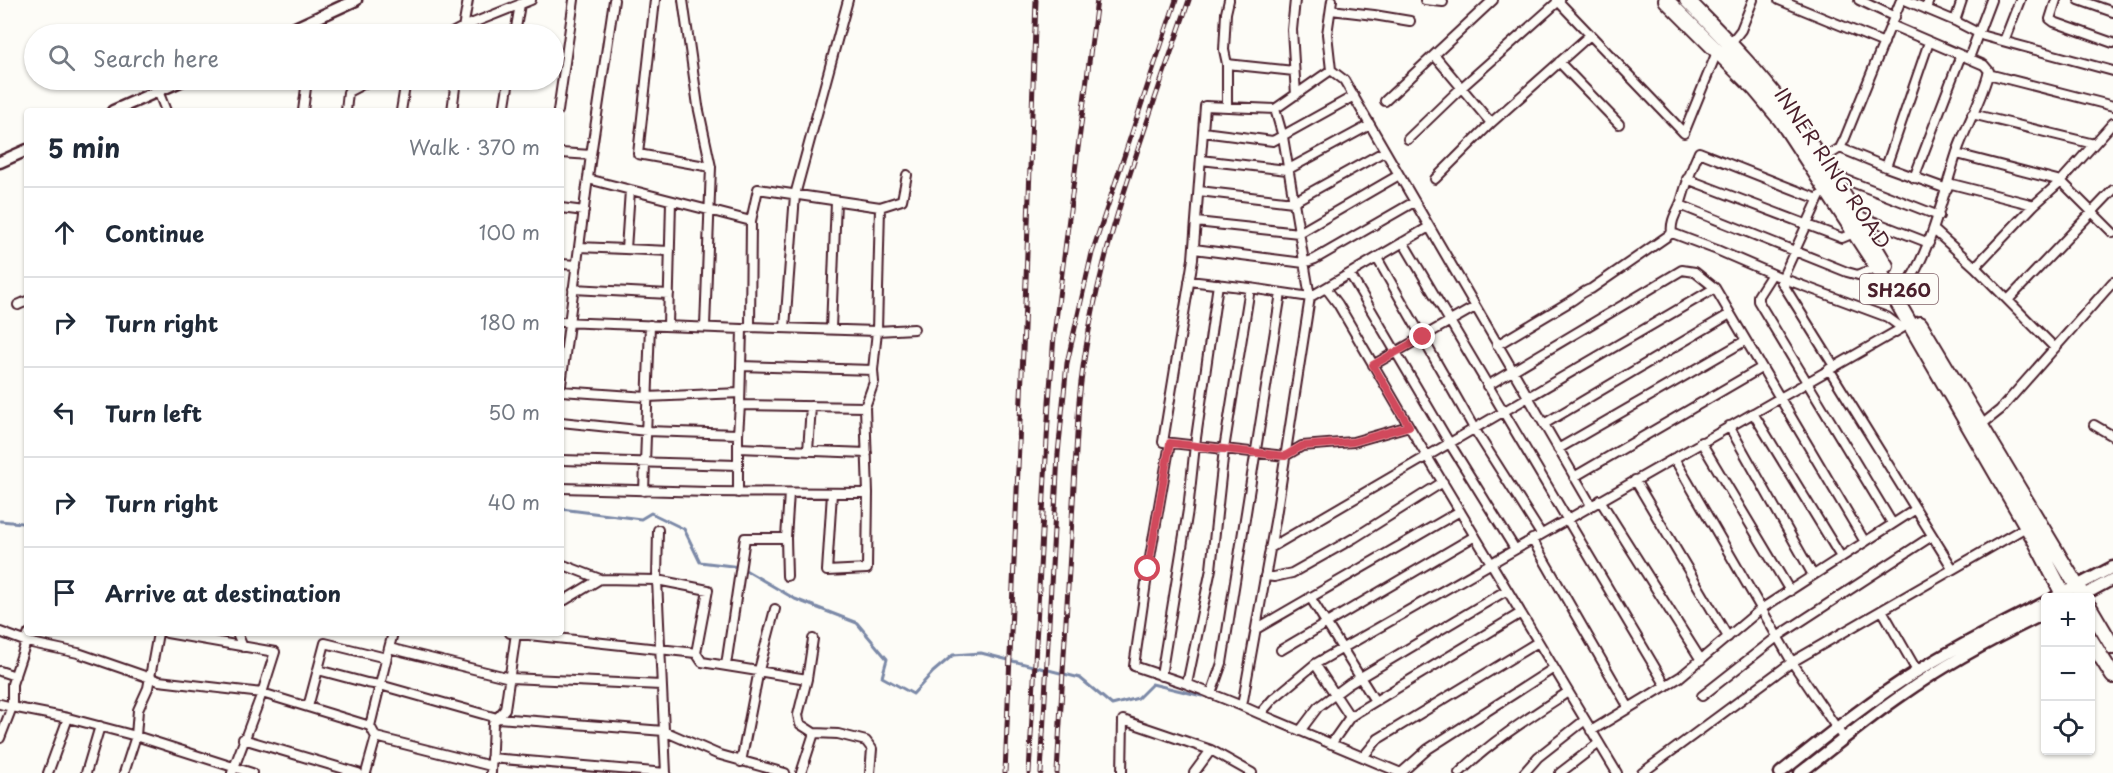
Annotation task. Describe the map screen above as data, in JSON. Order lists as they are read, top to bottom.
{
  "streets": {
    "highway": ["INNER RING ROAD", "SH260"]
  },
  "page": {
    "search": "Search here",
    "heading": ["5 min", "Walk · 370 m"],
    "list": [
      ["Continue", "100 m"],
      ["Turn right", "180 m"],
      ["Turn left", "50 m"],
      ["Turn right", "40 m"],
      "Arrive at destination"
    ],
    "map_buttons": ["+", "−"]
  }
}
